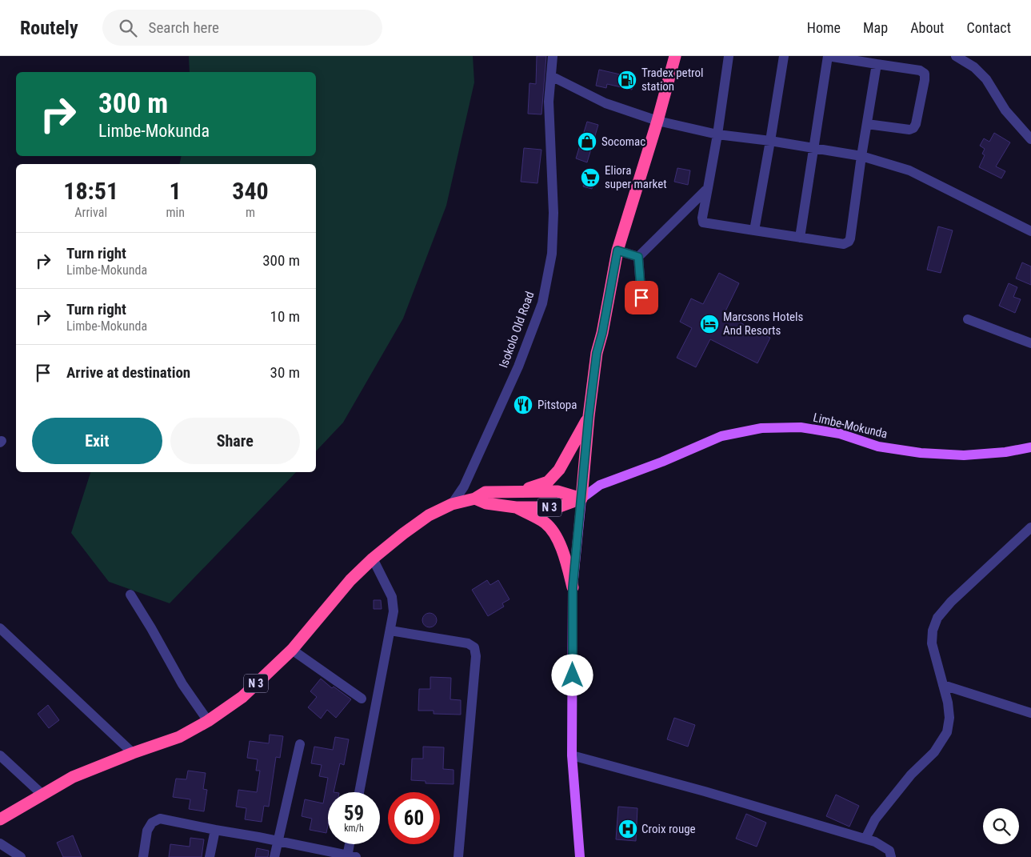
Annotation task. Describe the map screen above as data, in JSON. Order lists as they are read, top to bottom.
{
  "streets": {
    "highway": ["N 3"],
    "main road": ["Limbe-Mokunda"],
    "street": ["Isokolo Old Road"]
  },
  "crossings": [
    ["Isokolo Old Road", "N 3"],
    ["Limbe-Mokunda", "N 3"]
  ],
  "places": {
    "fuel station": ["Tradex petrol station"],
    "shop": ["Socomac"],
    "supermarket": ["Eliora super market"],
    "hotel": ["Marcsons Hotels And Resorts"],
    "restaurant": ["Pitstopa"],
    "hospital": ["Croix rouge"]
  },
  "page": {
    "header": "Routely",
    "search": "Search here",
    "nav": [
      "Home",
      "Map",
      "About",
      "Contact"
    ],
    "turn": ["300 m", "Limbe-Mokunda"],
    "eta": [
      "18:51",
      "Arrival",
      "1",
      "min",
      "340",
      "m"
    ],
    "list": [
      {
        "name": "Turn right",
        "note": "Limbe-Mokunda",
        "value": "300 m"
      },
      {
        "name": "Turn right",
        "note": "Limbe-Mokunda",
        "value": "10 m"
      },
      {
        "name": "Arrive at destination",
        "value": "30 m"
      }
    ],
    "buttons": ["Exit", "Share"],
    "speed": "59 km/h",
    "limit": "60"
  }
}
